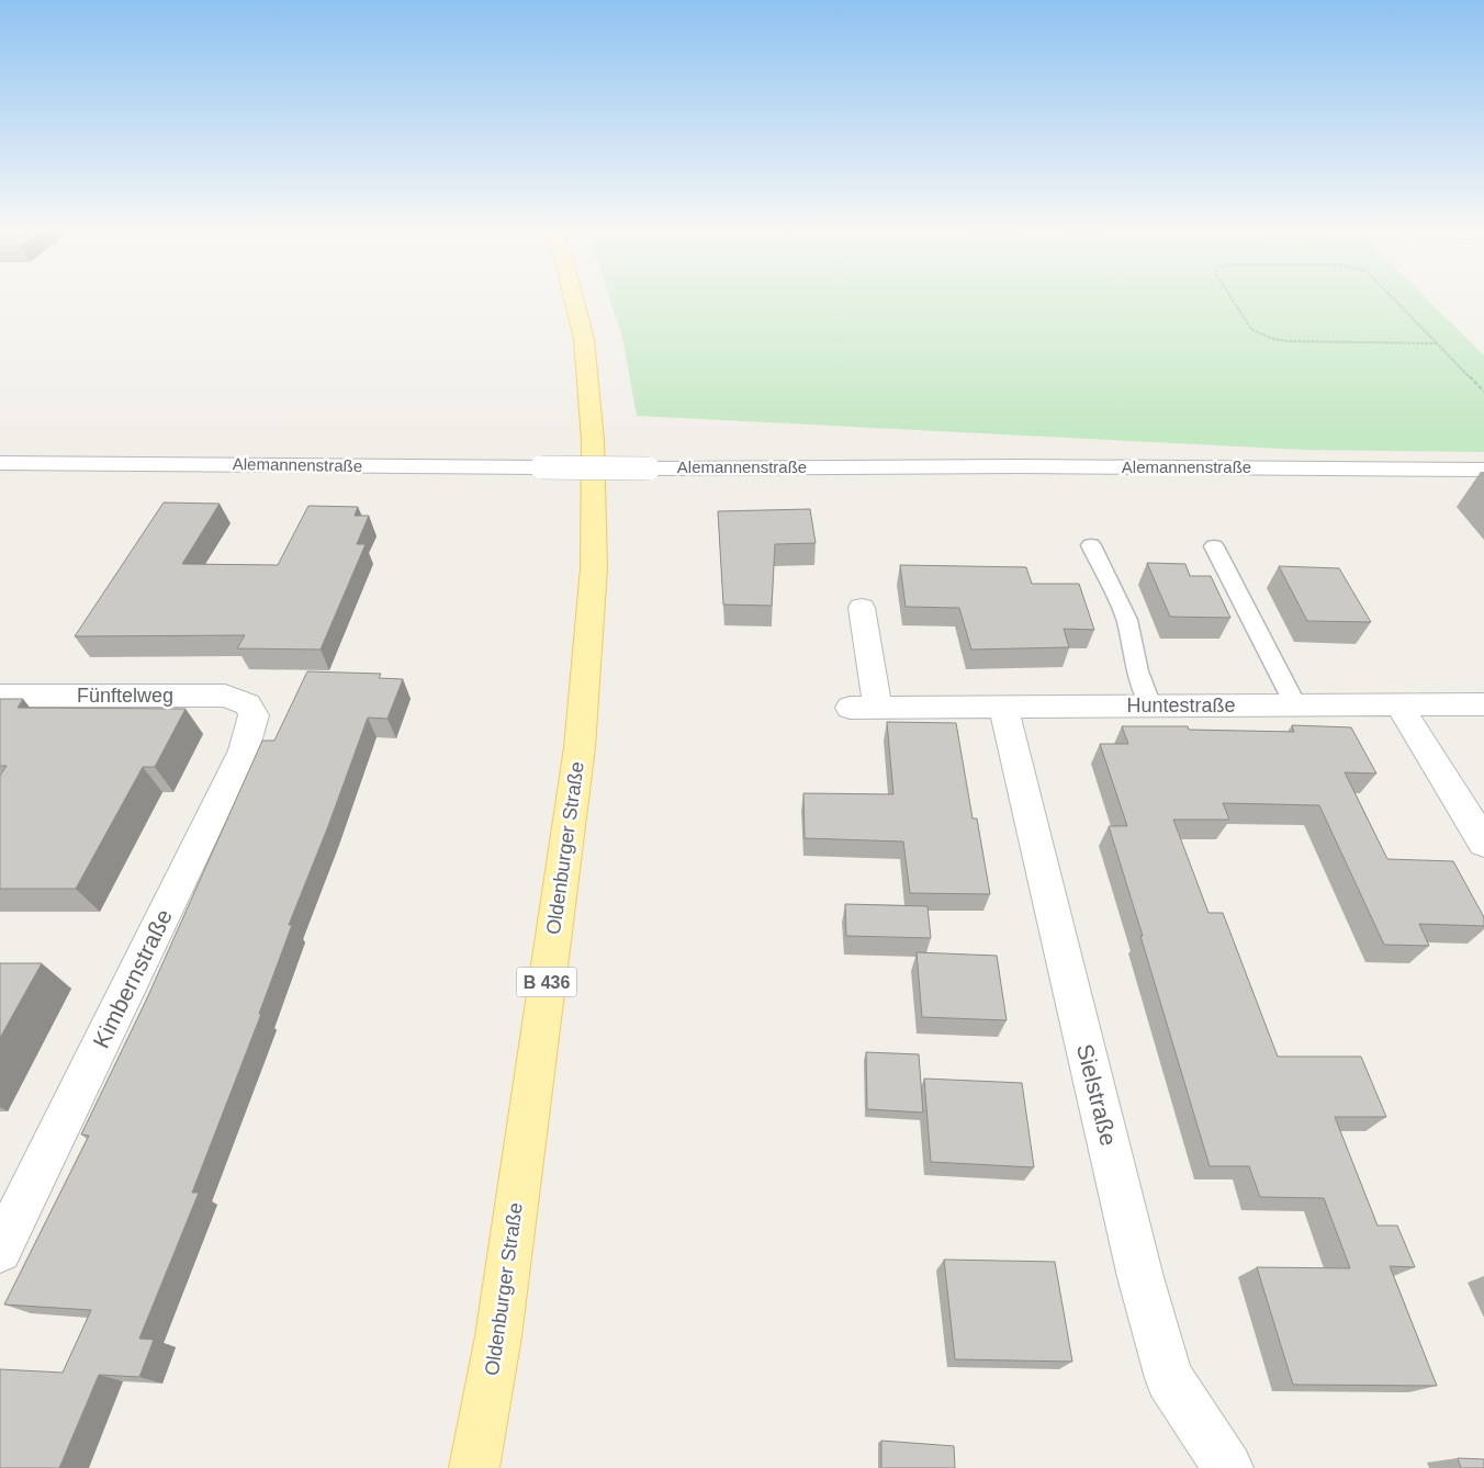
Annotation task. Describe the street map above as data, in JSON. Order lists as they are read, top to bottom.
{
  "streets": {
    "main road": ["Oldenburger Straße", "B 436"],
    "street": [
      "Alemannenstraße",
      "Fünftelweg",
      "Huntestraße",
      "Kimbernstraße",
      "Sielstraße"
    ]
  },
  "crossings": [
    ["Fünftelweg", "Kimbernstraße"],
    ["Huntestraße", "Sielstraße"]
  ]
}
